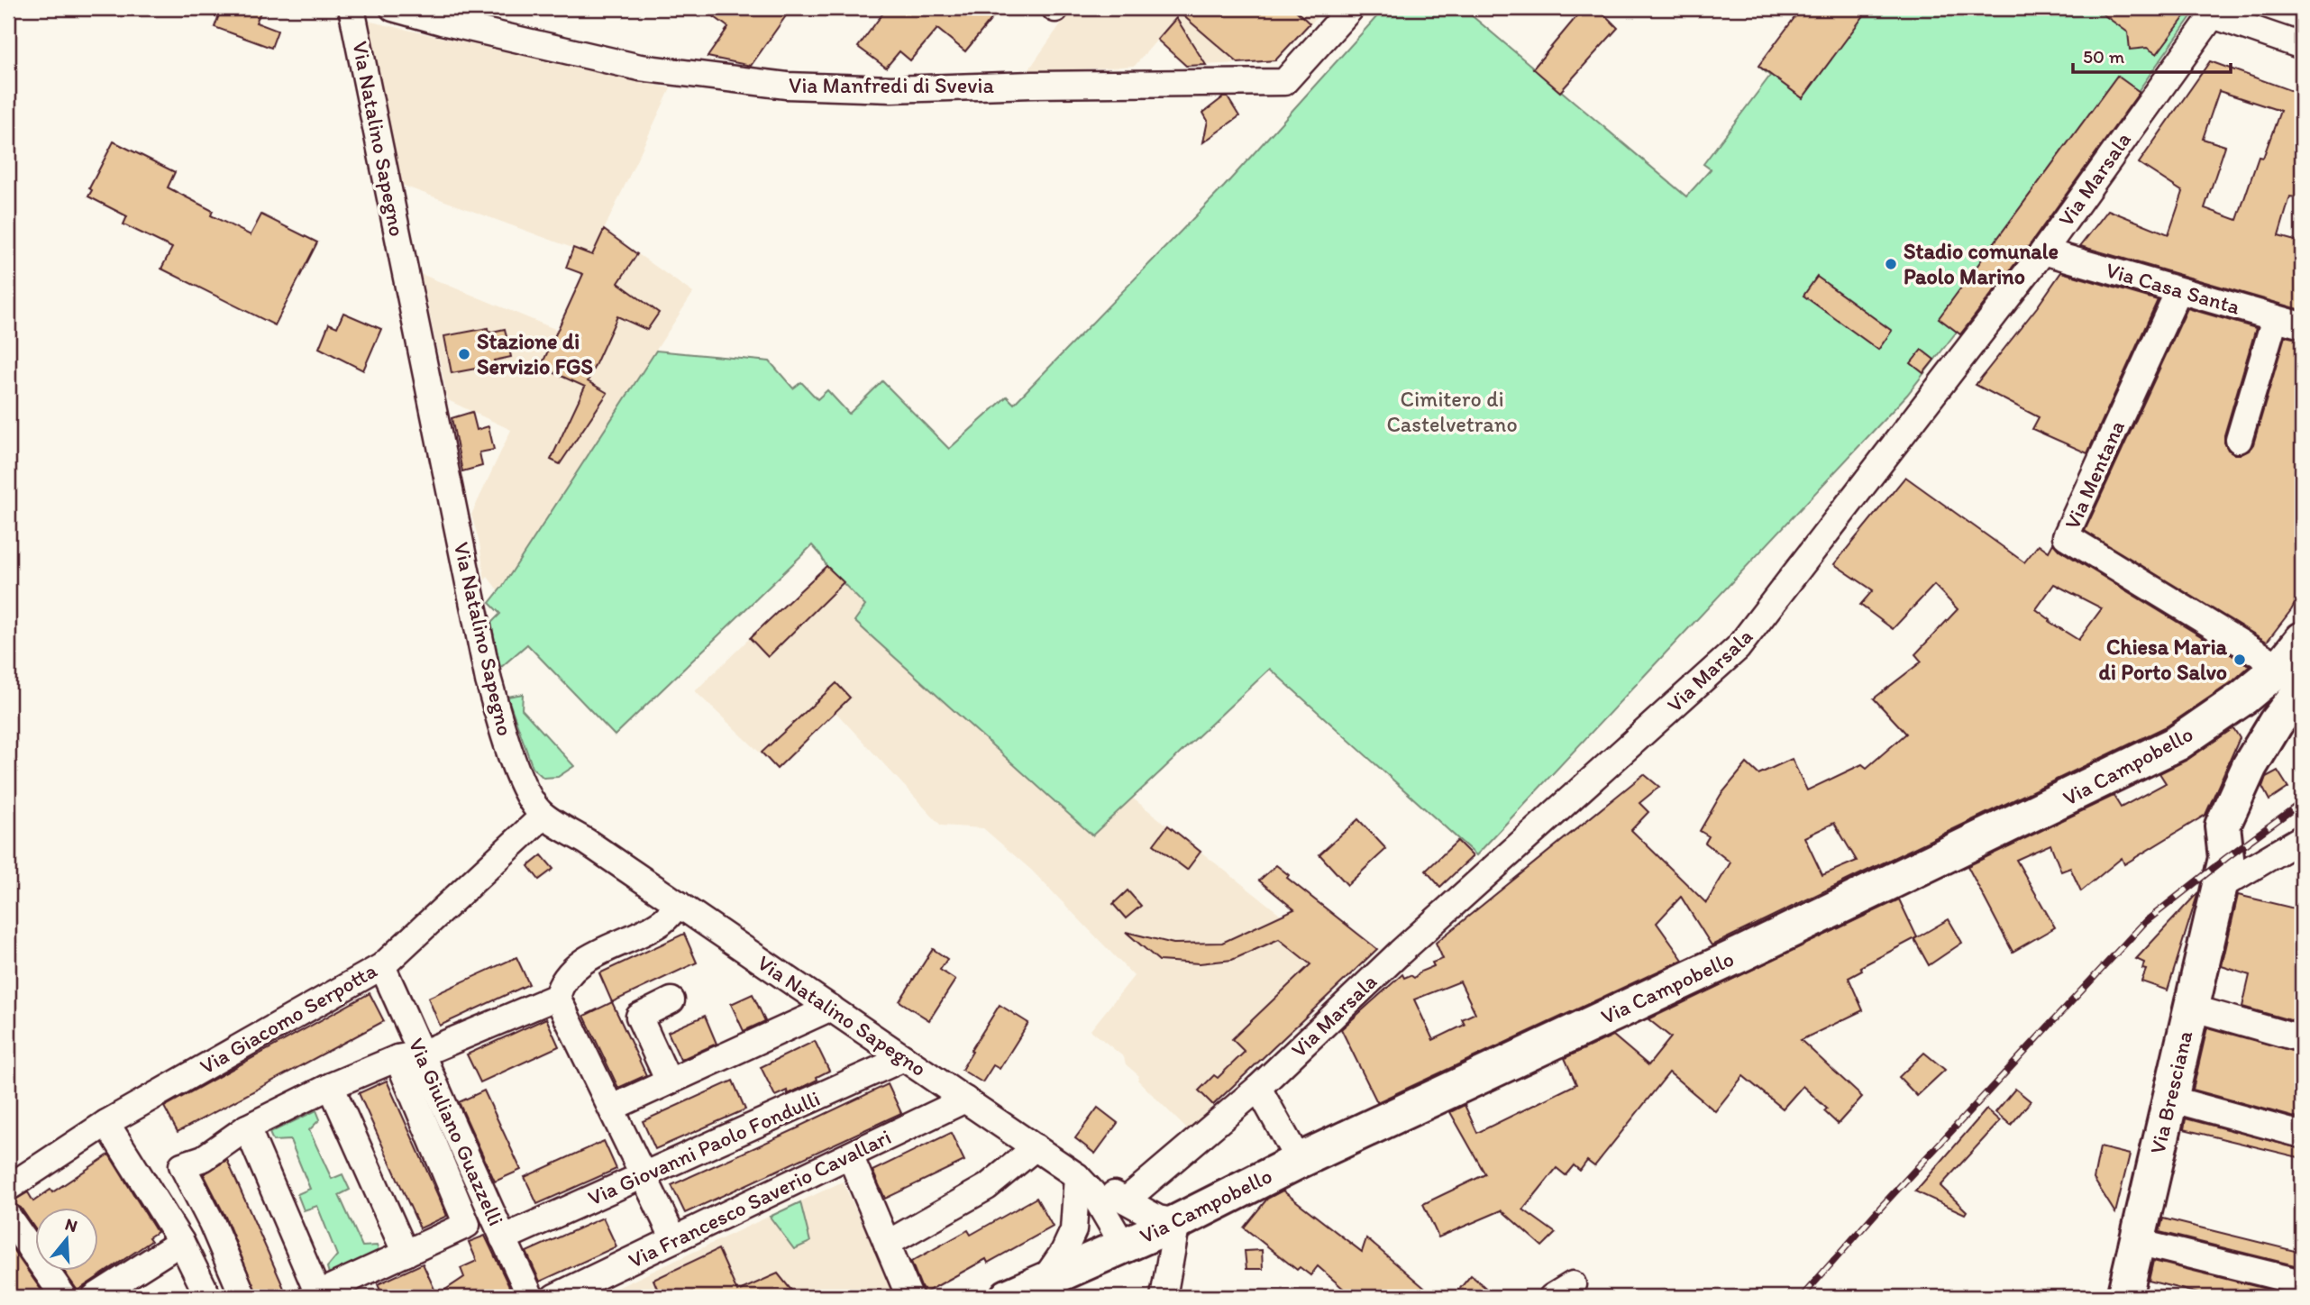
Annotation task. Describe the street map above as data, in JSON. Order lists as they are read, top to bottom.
{
  "streets": {
    "main road": ["Via Campobello", "Via Bresciana"],
    "street": [
      "Via Manfredi di Svevia",
      "Via Natalino Sapegno",
      "Via Marsala",
      "Via Casa Santa",
      "Via Mentana",
      "Via Giacomo Serpotta",
      "Via Giuliano Guazzelli",
      "Via Giovanni Paolo Fondulli",
      "Via Francesco Saverio Cavallari"
    ]
  },
  "crossings": [
    ["Via Natalino Sapegno", "Via Marsala"],
    ["Via Natalino Sapegno", "Via Campobello"],
    ["Via Natalino Sapegno", "Via Giacomo Serpotta"],
    ["Via Natalino Sapegno", "Via Giovanni Paolo Fondulli"],
    ["Via Natalino Sapegno", "Via Francesco Saverio Cavallari"],
    ["Via Marsala", "Via Casa Santa"],
    ["Via Casa Santa", "Via Mentana"],
    ["Via Mentana", "Via Campobello"],
    ["Via Mentana", "Via Bresciana"],
    ["Via Campobello", "Via Bresciana"],
    ["Via Giacomo Serpotta", "Via Giuliano Guazzelli"],
    ["Via Giuliano Guazzelli", "Via Giovanni Paolo Fondulli"]
  ],
  "parks": ["Cimitero di Castelvetrano"],
  "places": ["Stadio comunale Paolo Marino", "Stazione di Servizio FGS", "Chiesa Maria di Porto Salvo"],
  "scale_bar": "50 m",
  "north": "top"
}
